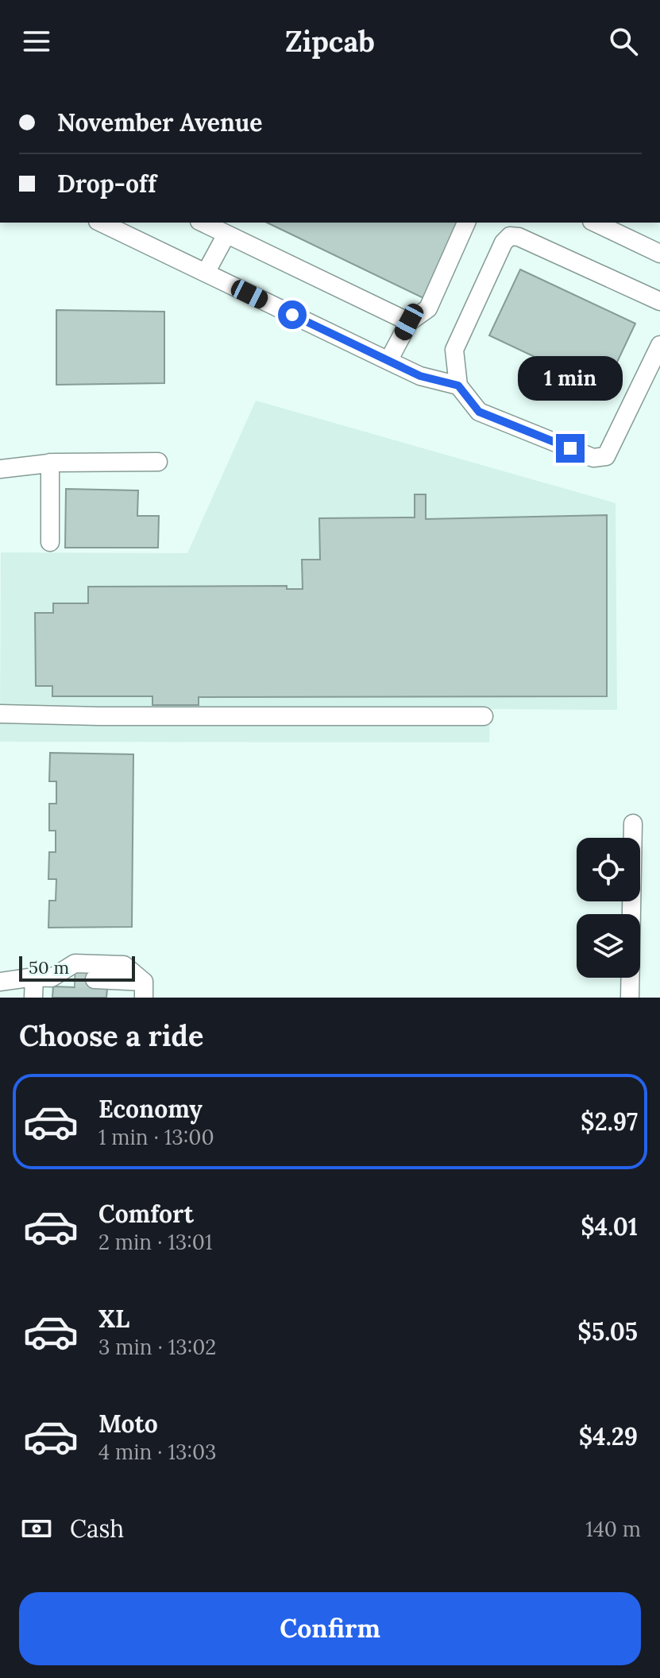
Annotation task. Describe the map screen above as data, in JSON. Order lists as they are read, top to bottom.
{
  "scale_bar": "50 m",
  "page": {
    "header": "Zipcab",
    "banner": ["November Avenue", "Drop-off"],
    "bubble": "1 min",
    "scale": "50 m",
    "heading": "Choose a ride",
    "list": [
      {
        "name": "Economy",
        "note": "1 min · 13:00",
        "value": "$2.97"
      },
      {
        "name": "Comfort",
        "note": "2 min · 13:01",
        "value": "$4.01"
      },
      {
        "name": "XL",
        "note": "3 min · 13:02",
        "value": "$5.05"
      },
      {
        "name": "Moto",
        "note": "4 min · 13:03",
        "value": "$4.29"
      }
    ],
    "pay": ["Cash", "140 m"],
    "buttons": "Confirm"
  }
}
